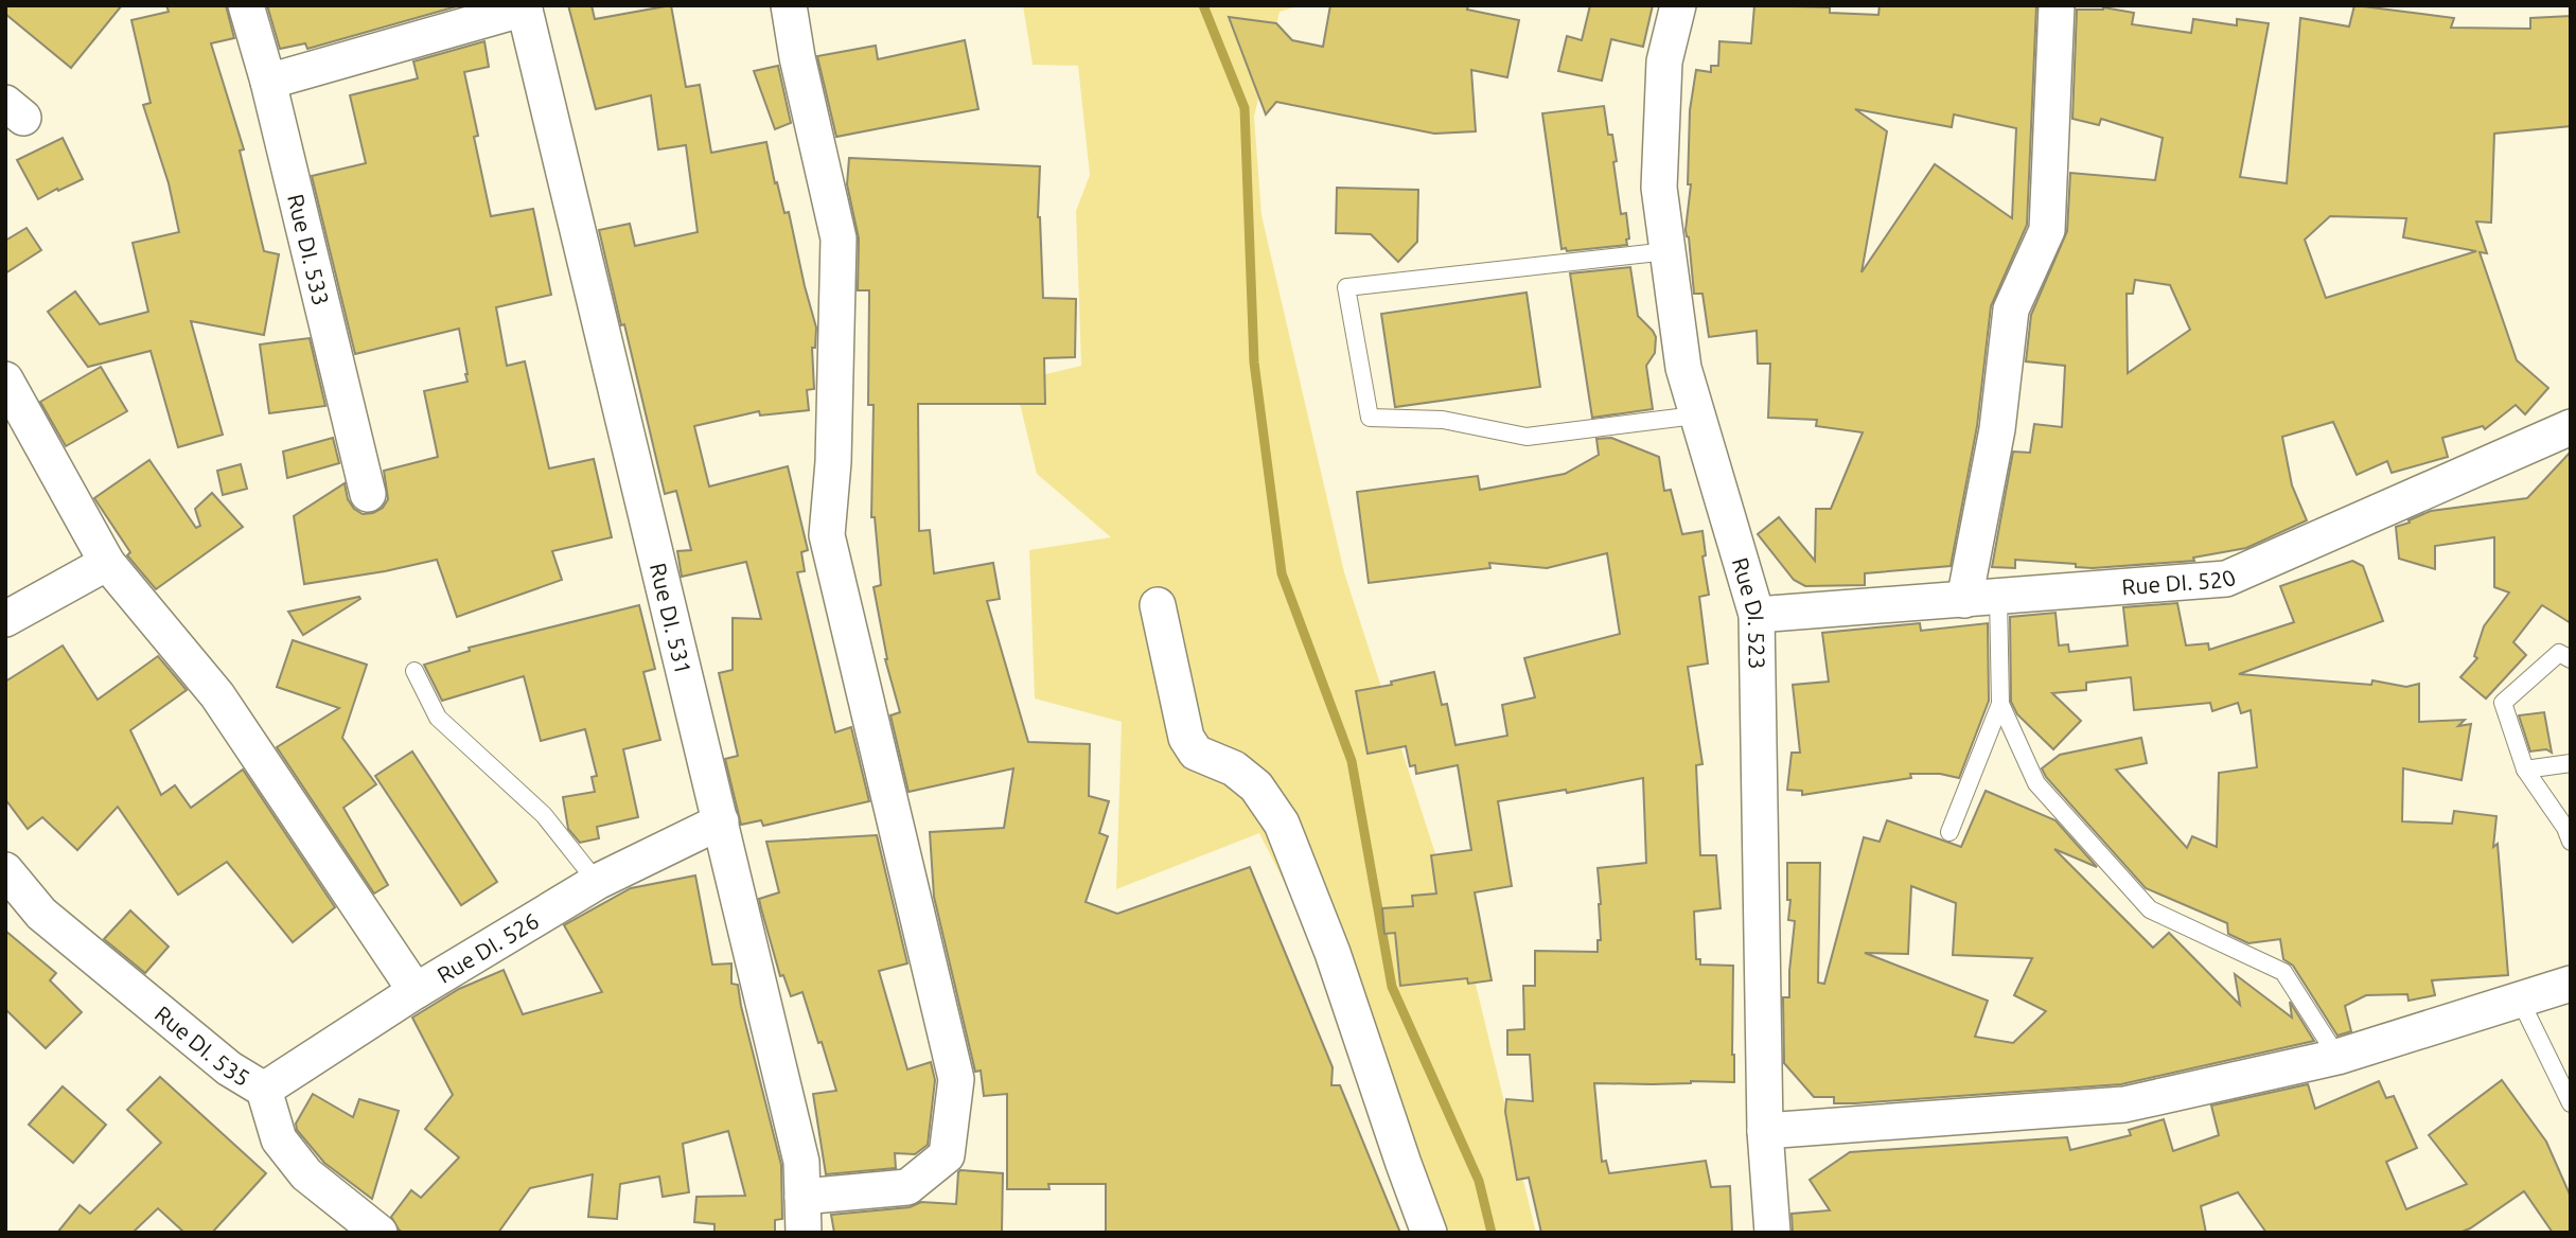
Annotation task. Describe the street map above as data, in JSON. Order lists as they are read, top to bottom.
{
  "streets": {
    "street": [
      "Rue DI. 533",
      "Rue DI. 520",
      "Rue DI. 523",
      "Rue DI. 531",
      "Rue DI. 526",
      "Rue DI. 535"
    ]
  },
  "crossings": [
    ["Rue DI. 520", "Rue DI. 523"],
    ["Rue DI. 531", "Rue DI. 526"],
    ["Rue DI. 526", "Rue DI. 535"]
  ]
}
